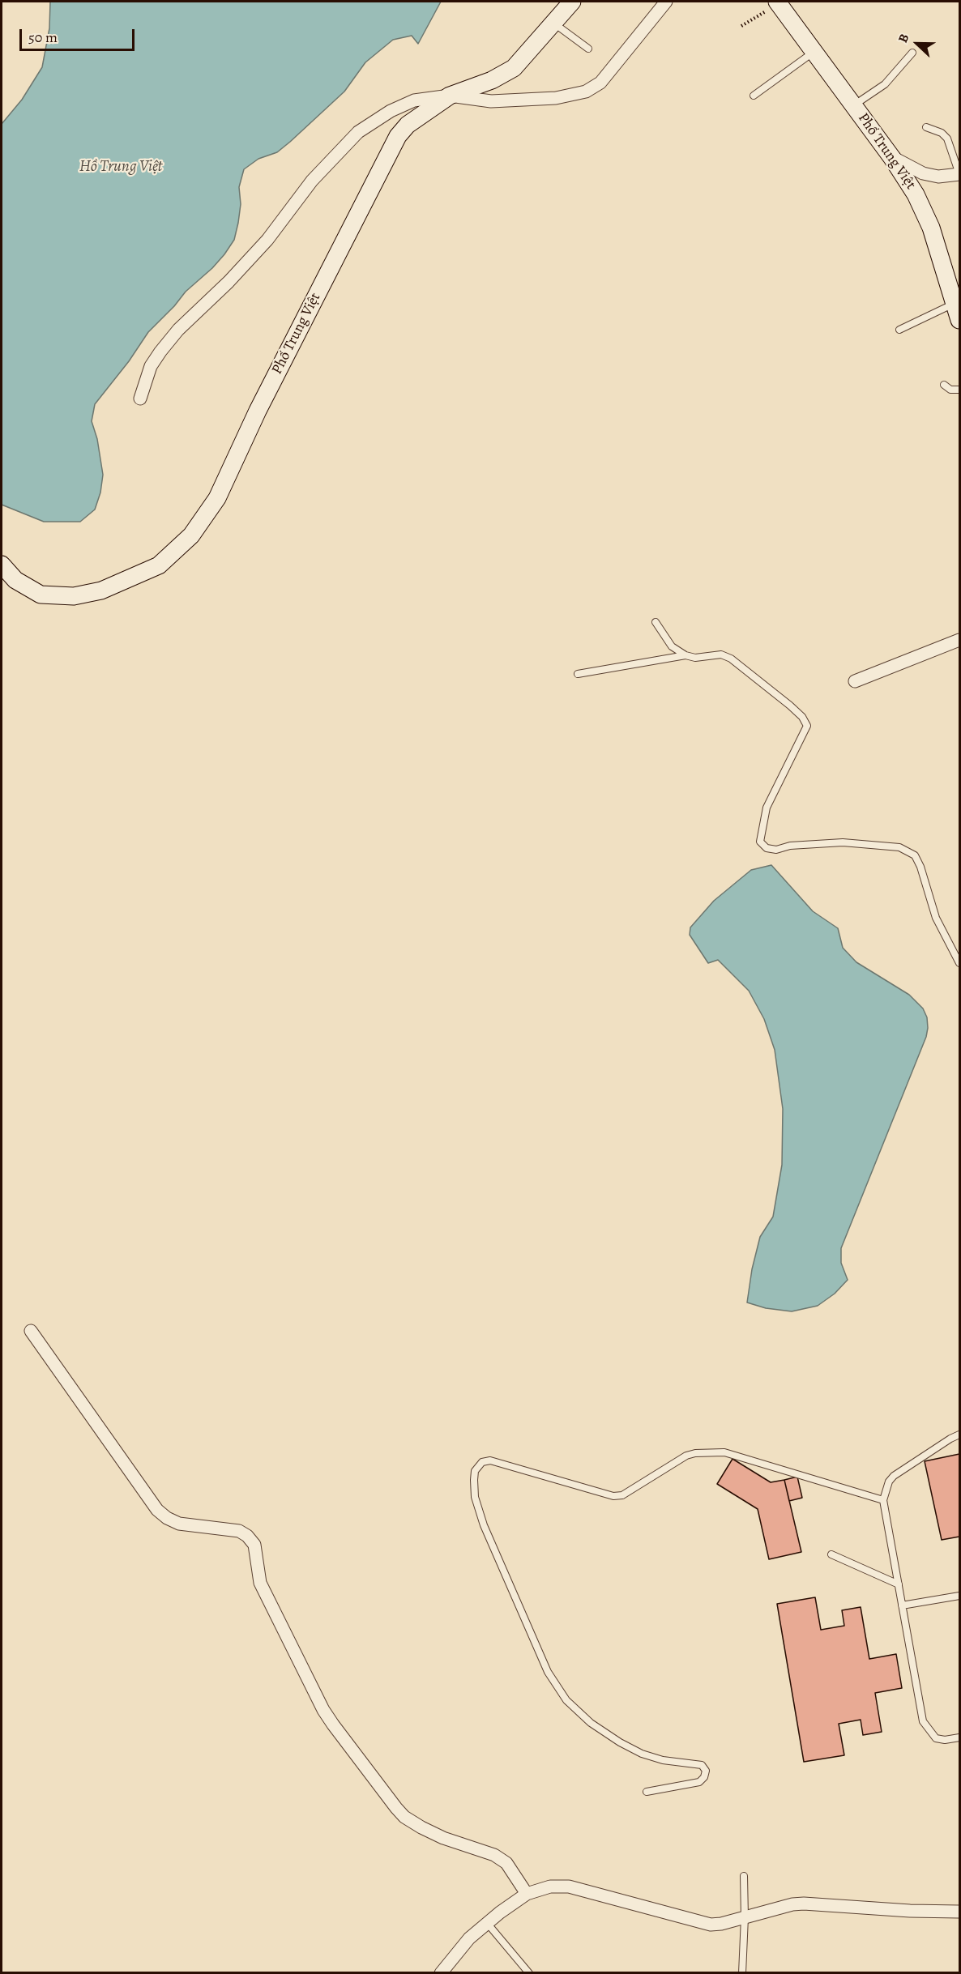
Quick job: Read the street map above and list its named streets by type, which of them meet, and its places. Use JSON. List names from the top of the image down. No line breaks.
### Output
{"streets":{"street":["Phố Trung Việt"]},"water":["Hồ Trung Việt"],"scale_bar":"50 m","north":"left"}
